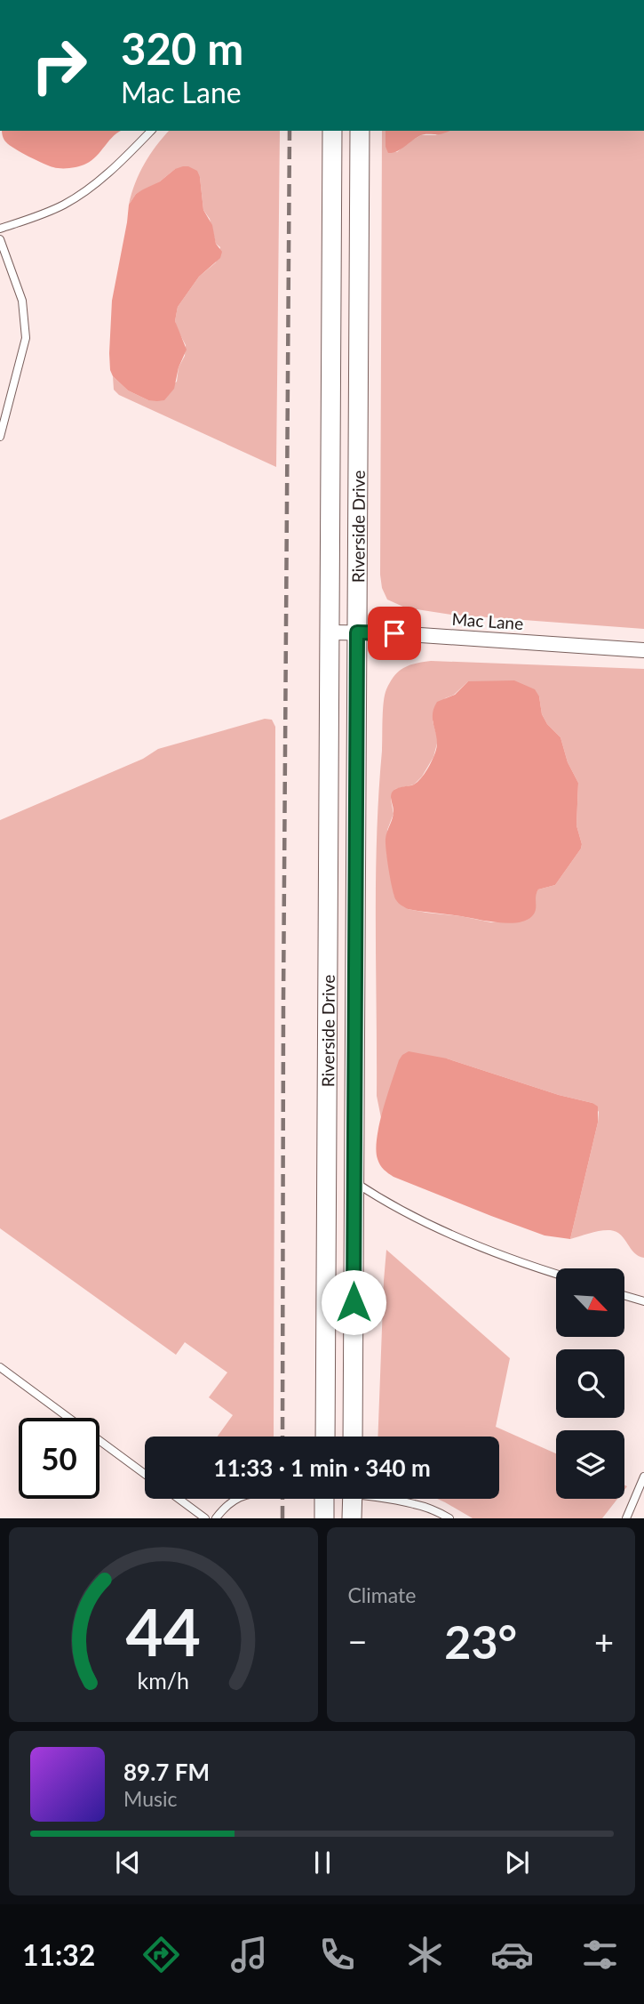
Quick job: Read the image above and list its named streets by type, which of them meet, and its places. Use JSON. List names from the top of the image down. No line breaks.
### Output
{"streets":{"main road":["Riverside Drive"],"street":["Mac Lane"]},"crossings":[["Riverside Drive","Mac Lane"]],"north":"bottom right","page":{"turn":["320 m","Mac Lane"],"limit":"50","trip":"11:33 · 1 min · 340 m","tile":"Climate","heat":["−","23°","+"],"song":["89.7 FM","Music"],"tabs":"11:32","gauge":["44","km/h"]}}
